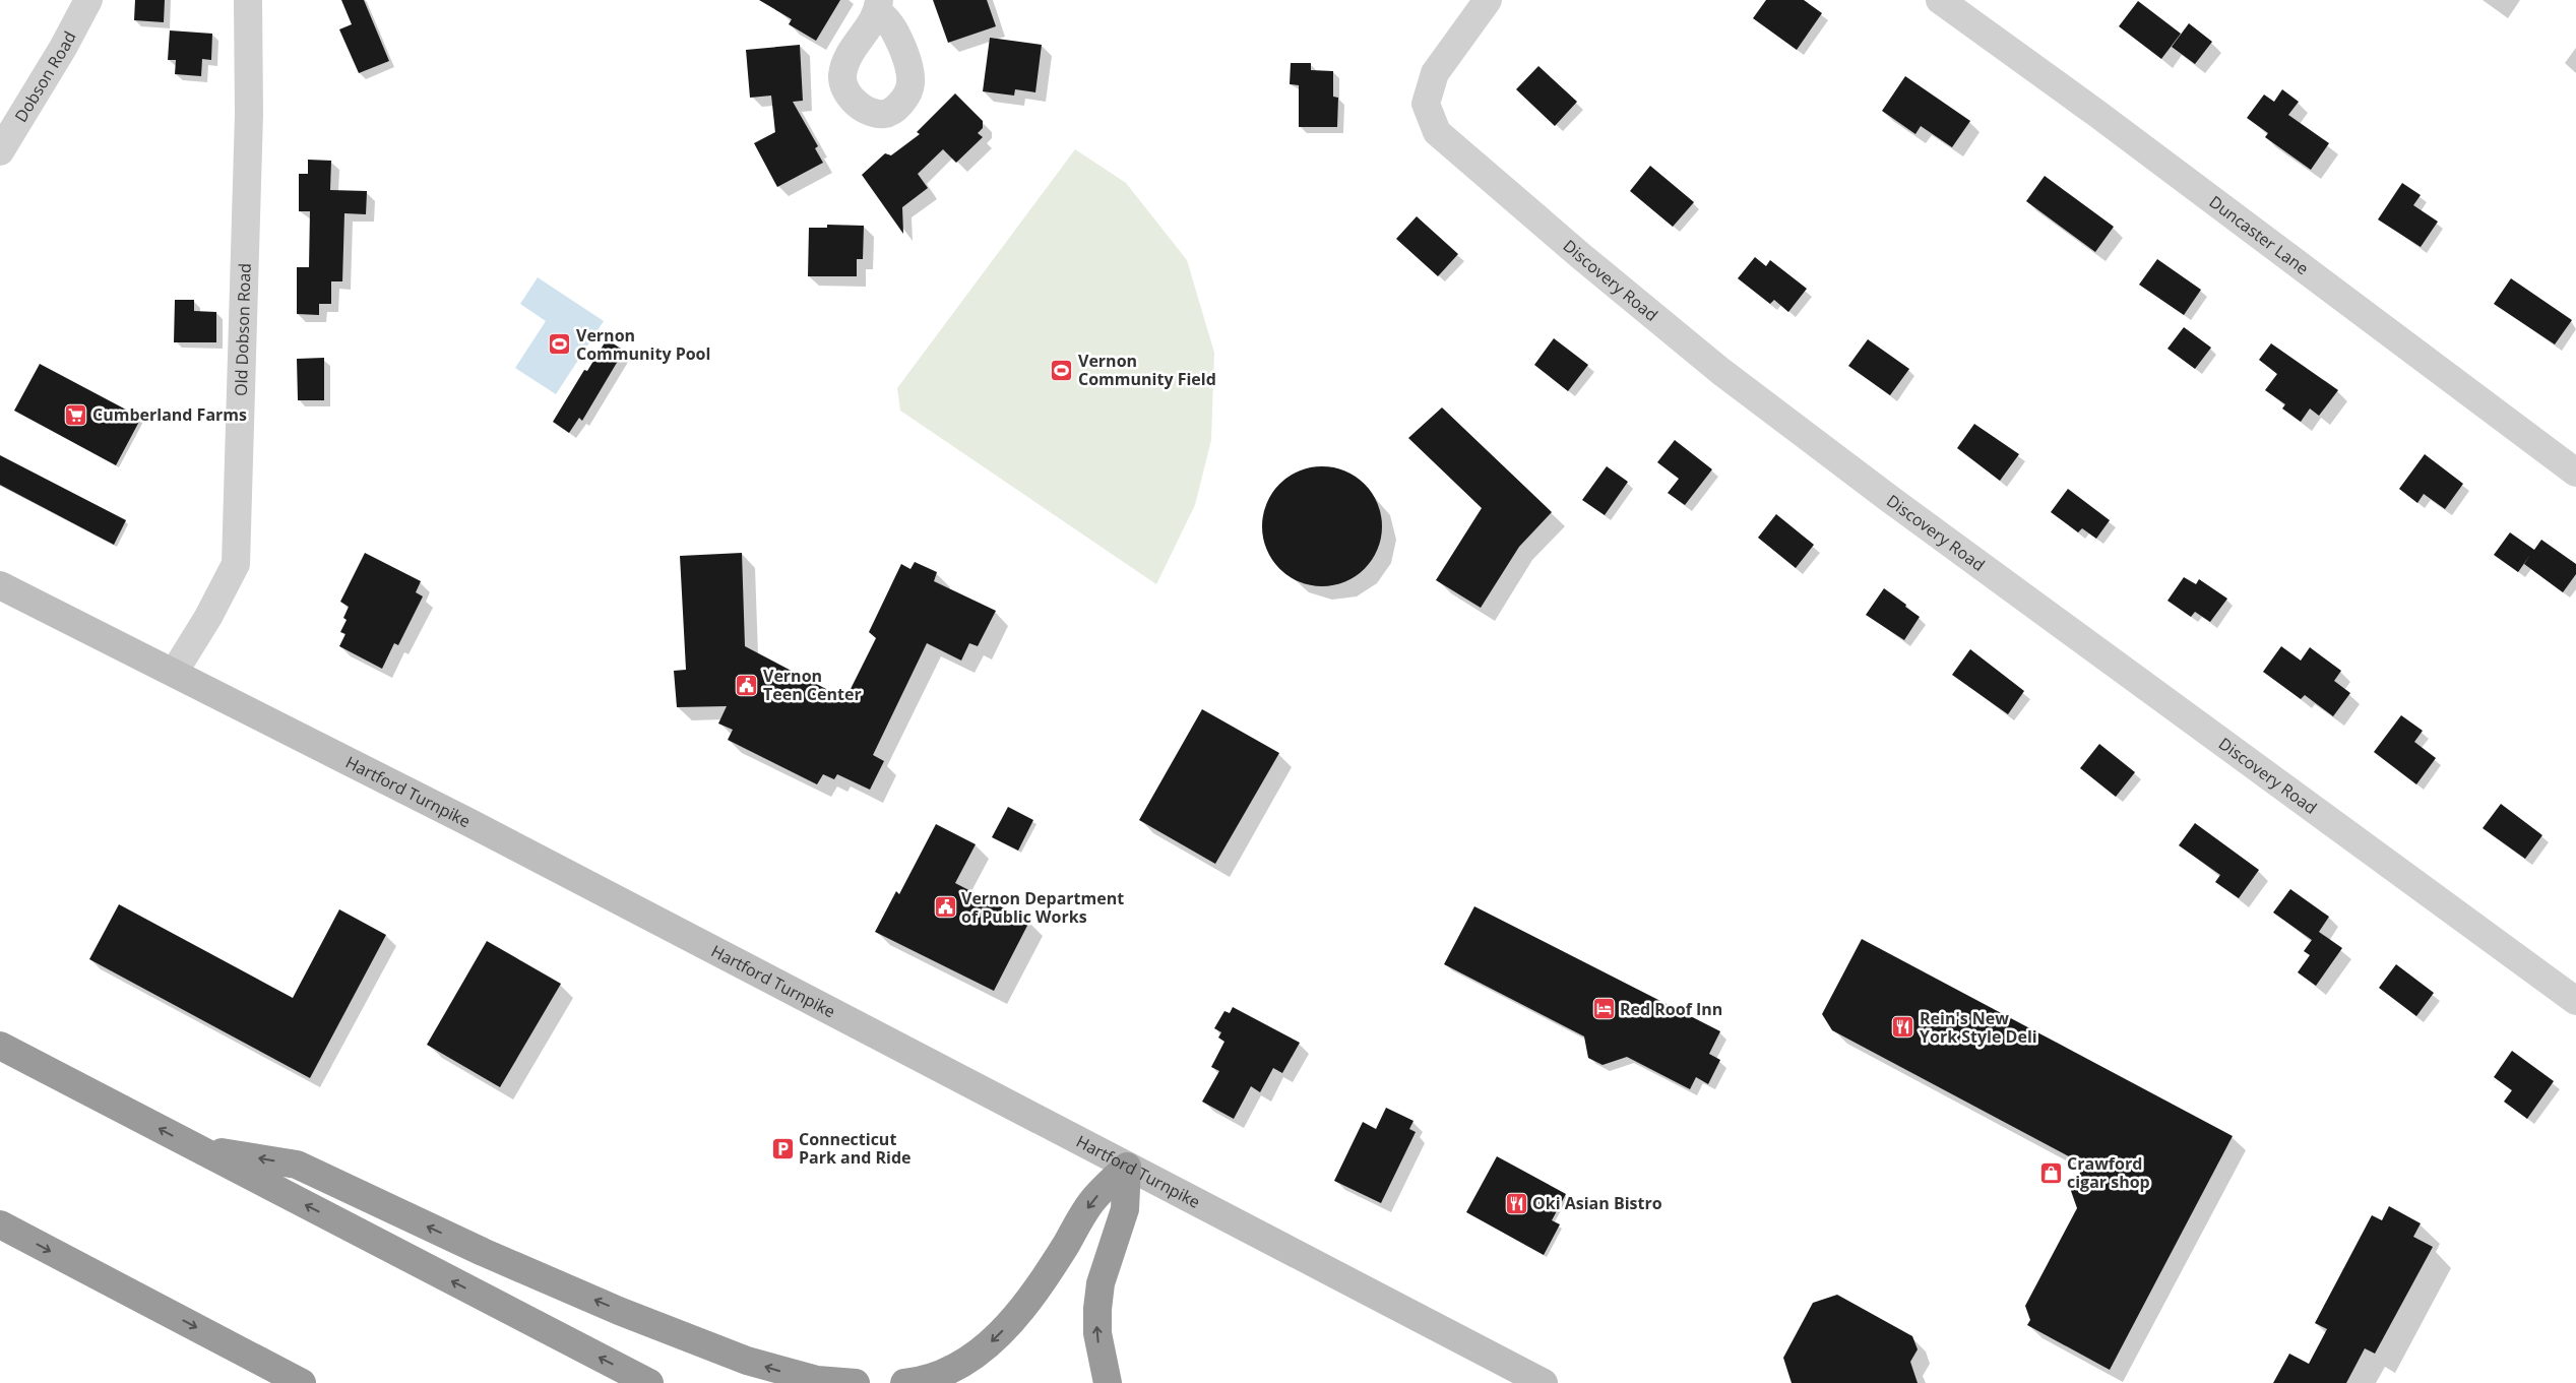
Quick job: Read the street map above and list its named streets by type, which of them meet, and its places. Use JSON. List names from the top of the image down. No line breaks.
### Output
{"streets":{"main road":["Hartford Turnpike"],"street":["Dobson Road","Duncaster Lane","Discovery Road","Old Dobson Road"]},"crossings":[["Old Dobson Road","Hartford Turnpike"]],"places":{"sports":["Vernon Community Pool","Vernon Community Field"],"supermarket":["Cumberland Farms"],"public building":["Vernon Teen Center","Vernon Department of Public Works"],"hotel":["Red Roof Inn"],"restaurant":["Rein's New York Style Deli","Oki Asian Bistro"],"parking":["Connecticut Park and Ride"],"shop":["Crawford cigar shop"]}}
